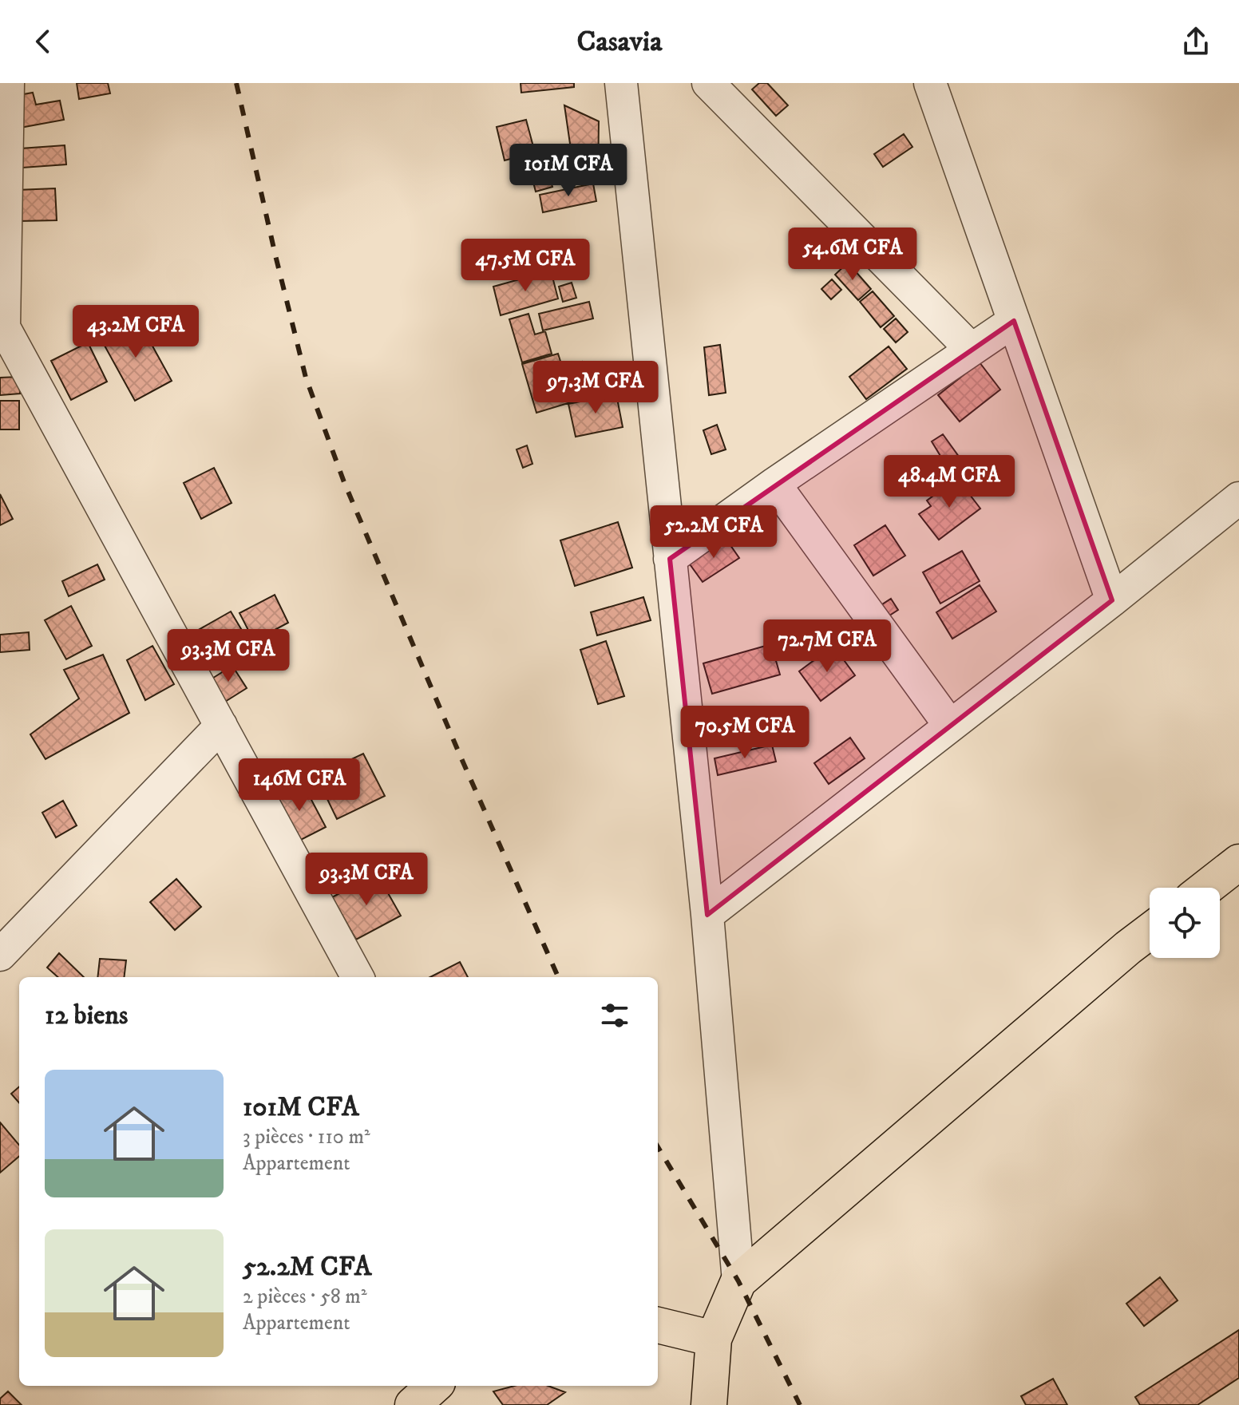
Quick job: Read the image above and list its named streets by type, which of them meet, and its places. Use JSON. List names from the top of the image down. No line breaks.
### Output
{"page":{"header":"Casavia","price":["101M CFA","54.6M CFA","47.5M CFA","43.2M CFA","97.3M CFA","48.4M CFA","52.2M CFA","72.7M CFA","93.3M CFA","70.5M CFA","146M CFA","93.3M CFA"],"heading":"12 biens","list":[{"name":"101M CFA","note":"3 pièces · 110 m² · Appartement"},{"name":"52.2M CFA","note":"2 pièces · 58 m² · Appartement"}]}}
